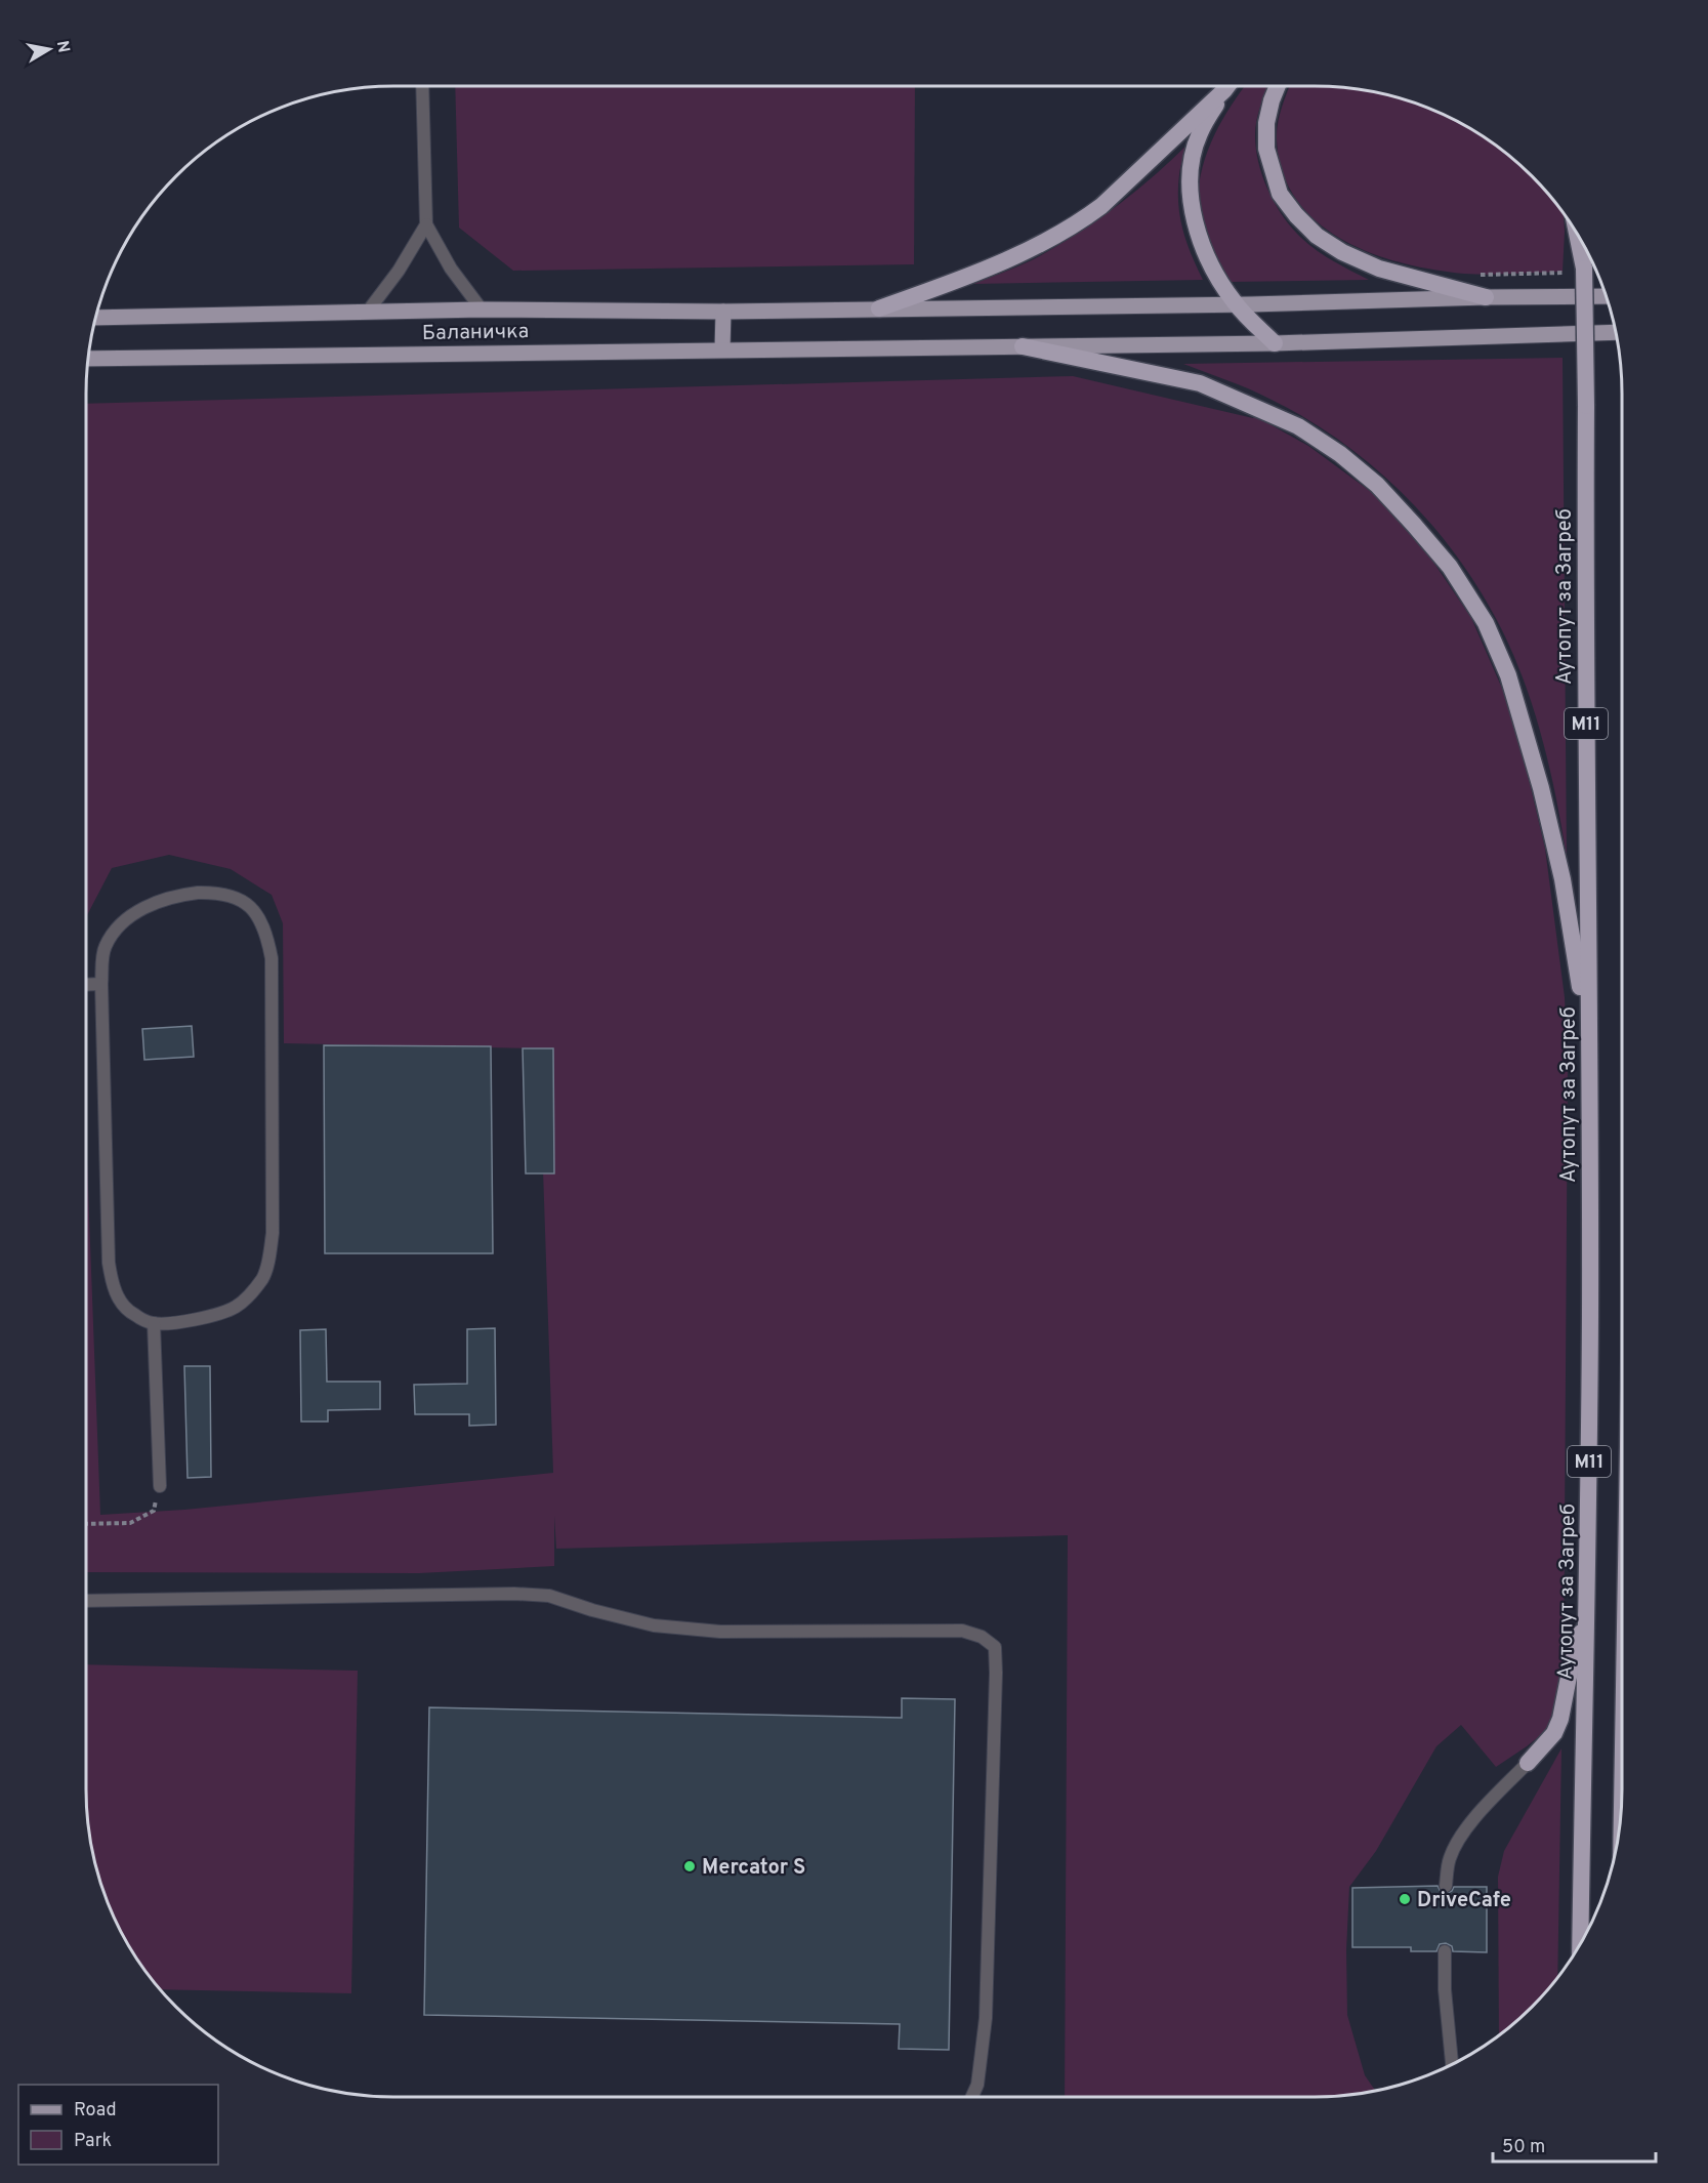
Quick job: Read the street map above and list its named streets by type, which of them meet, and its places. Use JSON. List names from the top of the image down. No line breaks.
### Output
{"streets":{"highway":["Аутопут за Загреб","M11"],"main road":["Баланичка"]},"places":["Mercator S","DriveCafe"],"legend":["Road","Park"],"scale_bar":"50 m","north":"right"}
